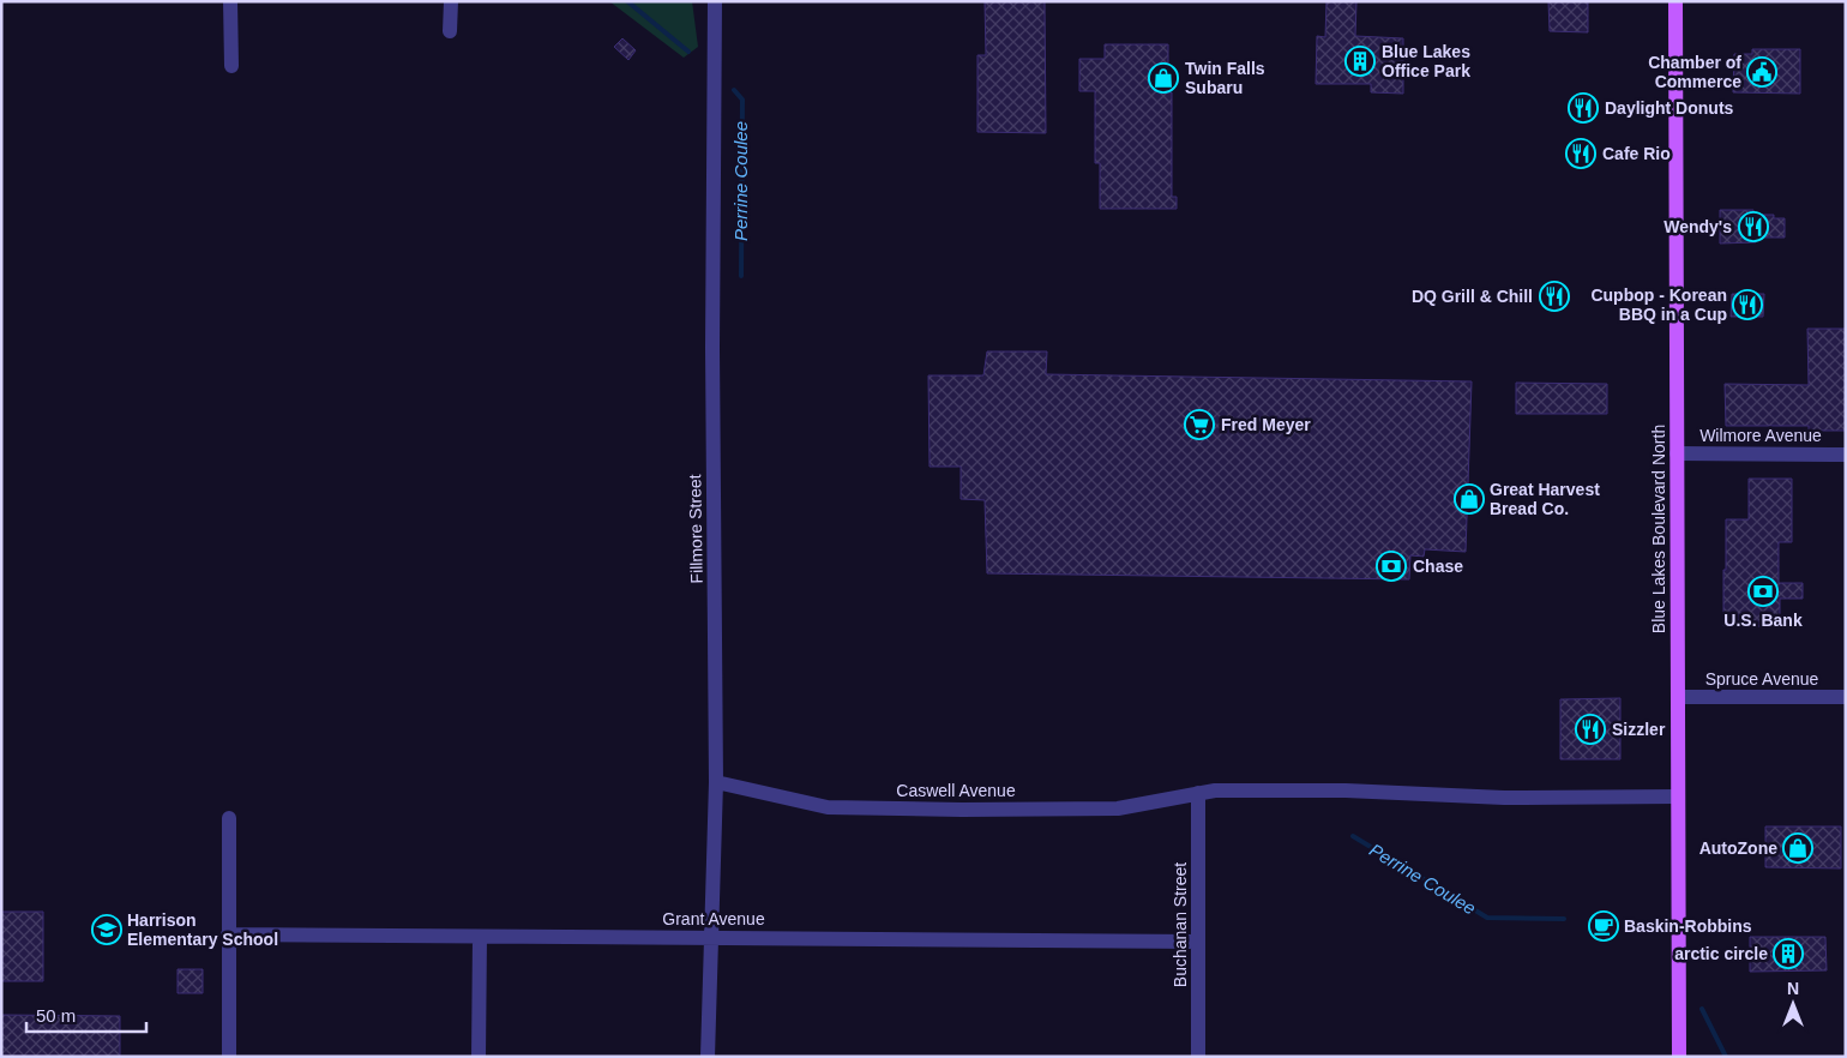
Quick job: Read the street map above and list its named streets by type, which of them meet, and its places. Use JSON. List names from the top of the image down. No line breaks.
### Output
{"streets":{"main road":["Blue Lakes Boulevard North"],"street":["Wilmore Avenue","Fillmore Street","Spruce Avenue","Caswell Avenue","Grant Avenue","Buchanan Street"]},"crossings":[["Wilmore Avenue","Blue Lakes Boulevard North"],["Fillmore Street","Caswell Avenue"],["Fillmore Street","Grant Avenue"],["Blue Lakes Boulevard North","Spruce Avenue"],["Blue Lakes Boulevard North","Caswell Avenue"],["Caswell Avenue","Buchanan Street"],["Grant Avenue","Buchanan Street"]],"water":["Perrine Coulee"],"places":{"building":["Blue Lakes Office Park","arctic circle"],"public building":["Chamber of Commerce"],"shop":["Twin Falls Subaru","Great Harvest Bread Co.","AutoZone"],"restaurant":["Daylight Donuts","Cafe Rio","Wendy's","DQ Grill & Chill","Cupbop - Korean BBQ in a Cup","Sizzler"],"supermarket":["Fred Meyer"],"bank":["Chase","U.S. Bank"],"cafe":["Baskin-Robbins"],"school or university":["Harrison Elementary School"]},"scale_bar":"50 m","north":"top"}
